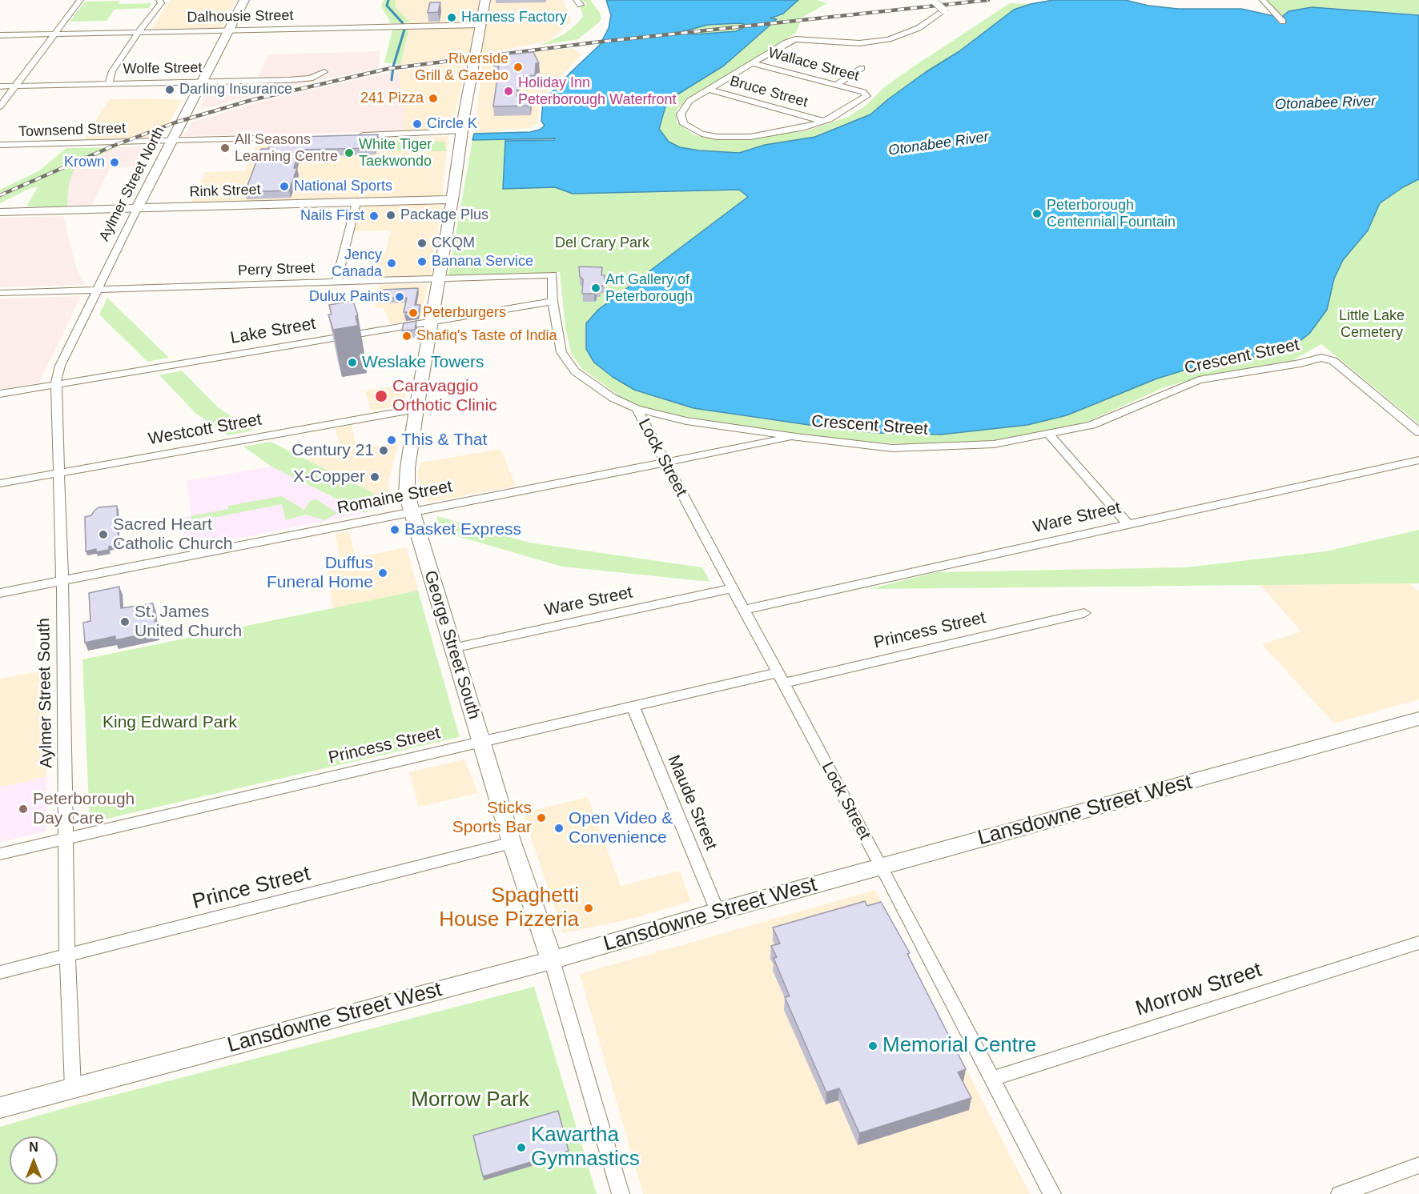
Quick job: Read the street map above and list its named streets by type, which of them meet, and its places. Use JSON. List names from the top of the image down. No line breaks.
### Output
{"streets":{"main road":["Aylmer Street North","Rink Street","George Street South","Lansdowne Street West"],"street":["Dalhousie Street","Wallace Street","Wolfe Street","Bruce Street","Townsend Street","Perry Street","Lake Street","Crescent Street","Westcott Street","Lock Street","Romaine Street","Ware Street","Princess Street","Aylmer Street South","Maude Street","Prince Street","Morrow Street"]},"crossings":[["Dalhousie Street","Aylmer Street North"],["Dalhousie Street","George Street South"],["Wallace Street","Bruce Street"],["Wolfe Street","Aylmer Street North"],["Townsend Street","Aylmer Street North"],["Aylmer Street North","Rink Street"],["Aylmer Street North","Perry Street"],["Aylmer Street North","Lake Street"],["Aylmer Street North","Aylmer Street South"],["Rink Street","George Street South"],["Perry Street","Crescent Street"],["Perry Street","George Street South"],["Lake Street","Crescent Street"],["Lake Street","George Street South"],["Lake Street","Aylmer Street South"],["Crescent Street","Lock Street"],["Crescent Street","Romaine Street"],["Westcott Street","George Street South"],["Westcott Street","Aylmer Street South"],["Lock Street","Romaine Street"],["Lock Street","Ware Street"],["Lock Street","Princess Street"],["Lock Street","Lansdowne Street West"],["Lock Street","Morrow Street"],["Romaine Street","George Street South"],["Romaine Street","Aylmer Street South"],["Ware Street","George Street South"],["Princess Street","George Street South"],["Princess Street","Aylmer Street South"],["Princess Street","Maude Street"],["George Street South","Lansdowne Street West"],["George Street South","Prince Street"],["Aylmer Street South","Lansdowne Street West"],["Aylmer Street South","Prince Street"],["Maude Street","Lansdowne Street West"]],"water":["Otonabee River"],"parks":["Del Crary Park","Little Lake Cemetery","King Edward Park","Morrow Park"],"places":["Harness Factory","Riverside Grill & Gazebo","Darling Insurance","Holiday Inn Peterborough Waterfront","241 Pizza","Circle K","All Seasons Learning Centre","White Tiger Taekwondo","Krown","National Sports","Peterborough Centennial Fountain","Package Plus","Nails First","CKQM","Banana Service","Jency Canada","Art Gallery of Peterborough","Dulux Paints","Peterburgers","Shafiq's Taste of India","Weslake Towers","Caravaggio Orthotic Clinic","This & That","Century 21","X-Copper","Basket Express","Sacred Heart Catholic Church","Duffus Funeral Home","St. James United Church","Peterborough Day Care","Sticks Sports Bar","Open Video & Convenience","Spaghetti House Pizzeria","Memorial Centre","Kawartha Gymnastics"],"north":"top"}
